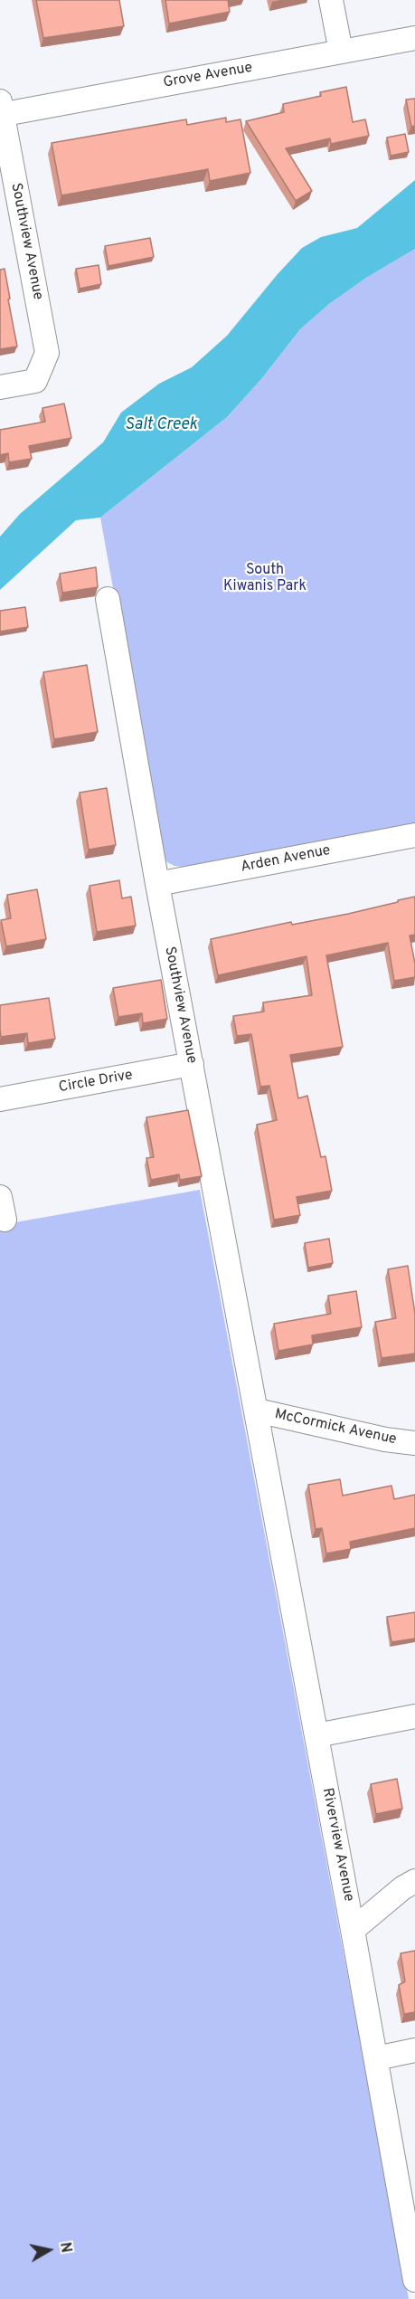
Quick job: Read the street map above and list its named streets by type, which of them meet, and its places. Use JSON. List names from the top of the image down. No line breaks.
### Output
{"streets":{"street":["Grove Avenue","Southview Avenue","Arden Avenue","Circle Drive","McCormick Avenue","Riverview Avenue"]},"crossings":[["Grove Avenue","Southview Avenue"],["Southview Avenue","Arden Avenue"],["Southview Avenue","Circle Drive"],["Southview Avenue","McCormick Avenue"],["Southview Avenue","Riverview Avenue"],["McCormick Avenue","Riverview Avenue"]],"water":["Salt Creek"],"parks":["South Kiwanis Park"],"north":"right"}
